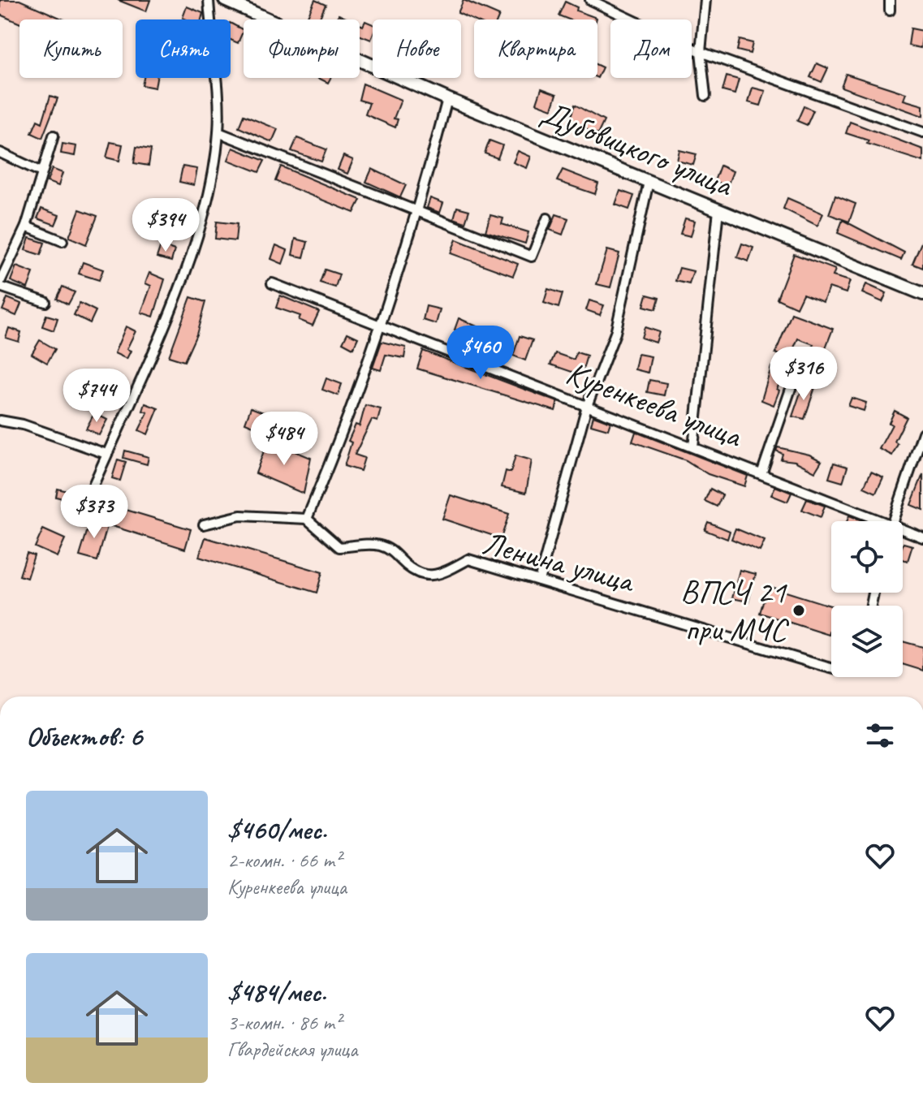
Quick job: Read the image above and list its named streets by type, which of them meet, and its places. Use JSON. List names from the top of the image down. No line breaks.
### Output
{"streets":{"street":["Дубовицкого улица","Куренкеева улица","Ленина улица"]},"places":["ВПСЧ 21 при МЧС"],"page":{"chip":["Купить","Снять","Фильтры","Новое","Квартира","Дом"],"price":["$394","$460","$316","$744","$484","$373"],"heading":"Объектов: 6","list":[{"name":"$460/мес.","note":"2-комн. · 66 m² · Куренкеева улица"},{"name":"$484/мес.","note":"3-комн. · 86 m² · Гвардейская улица"}]}}
